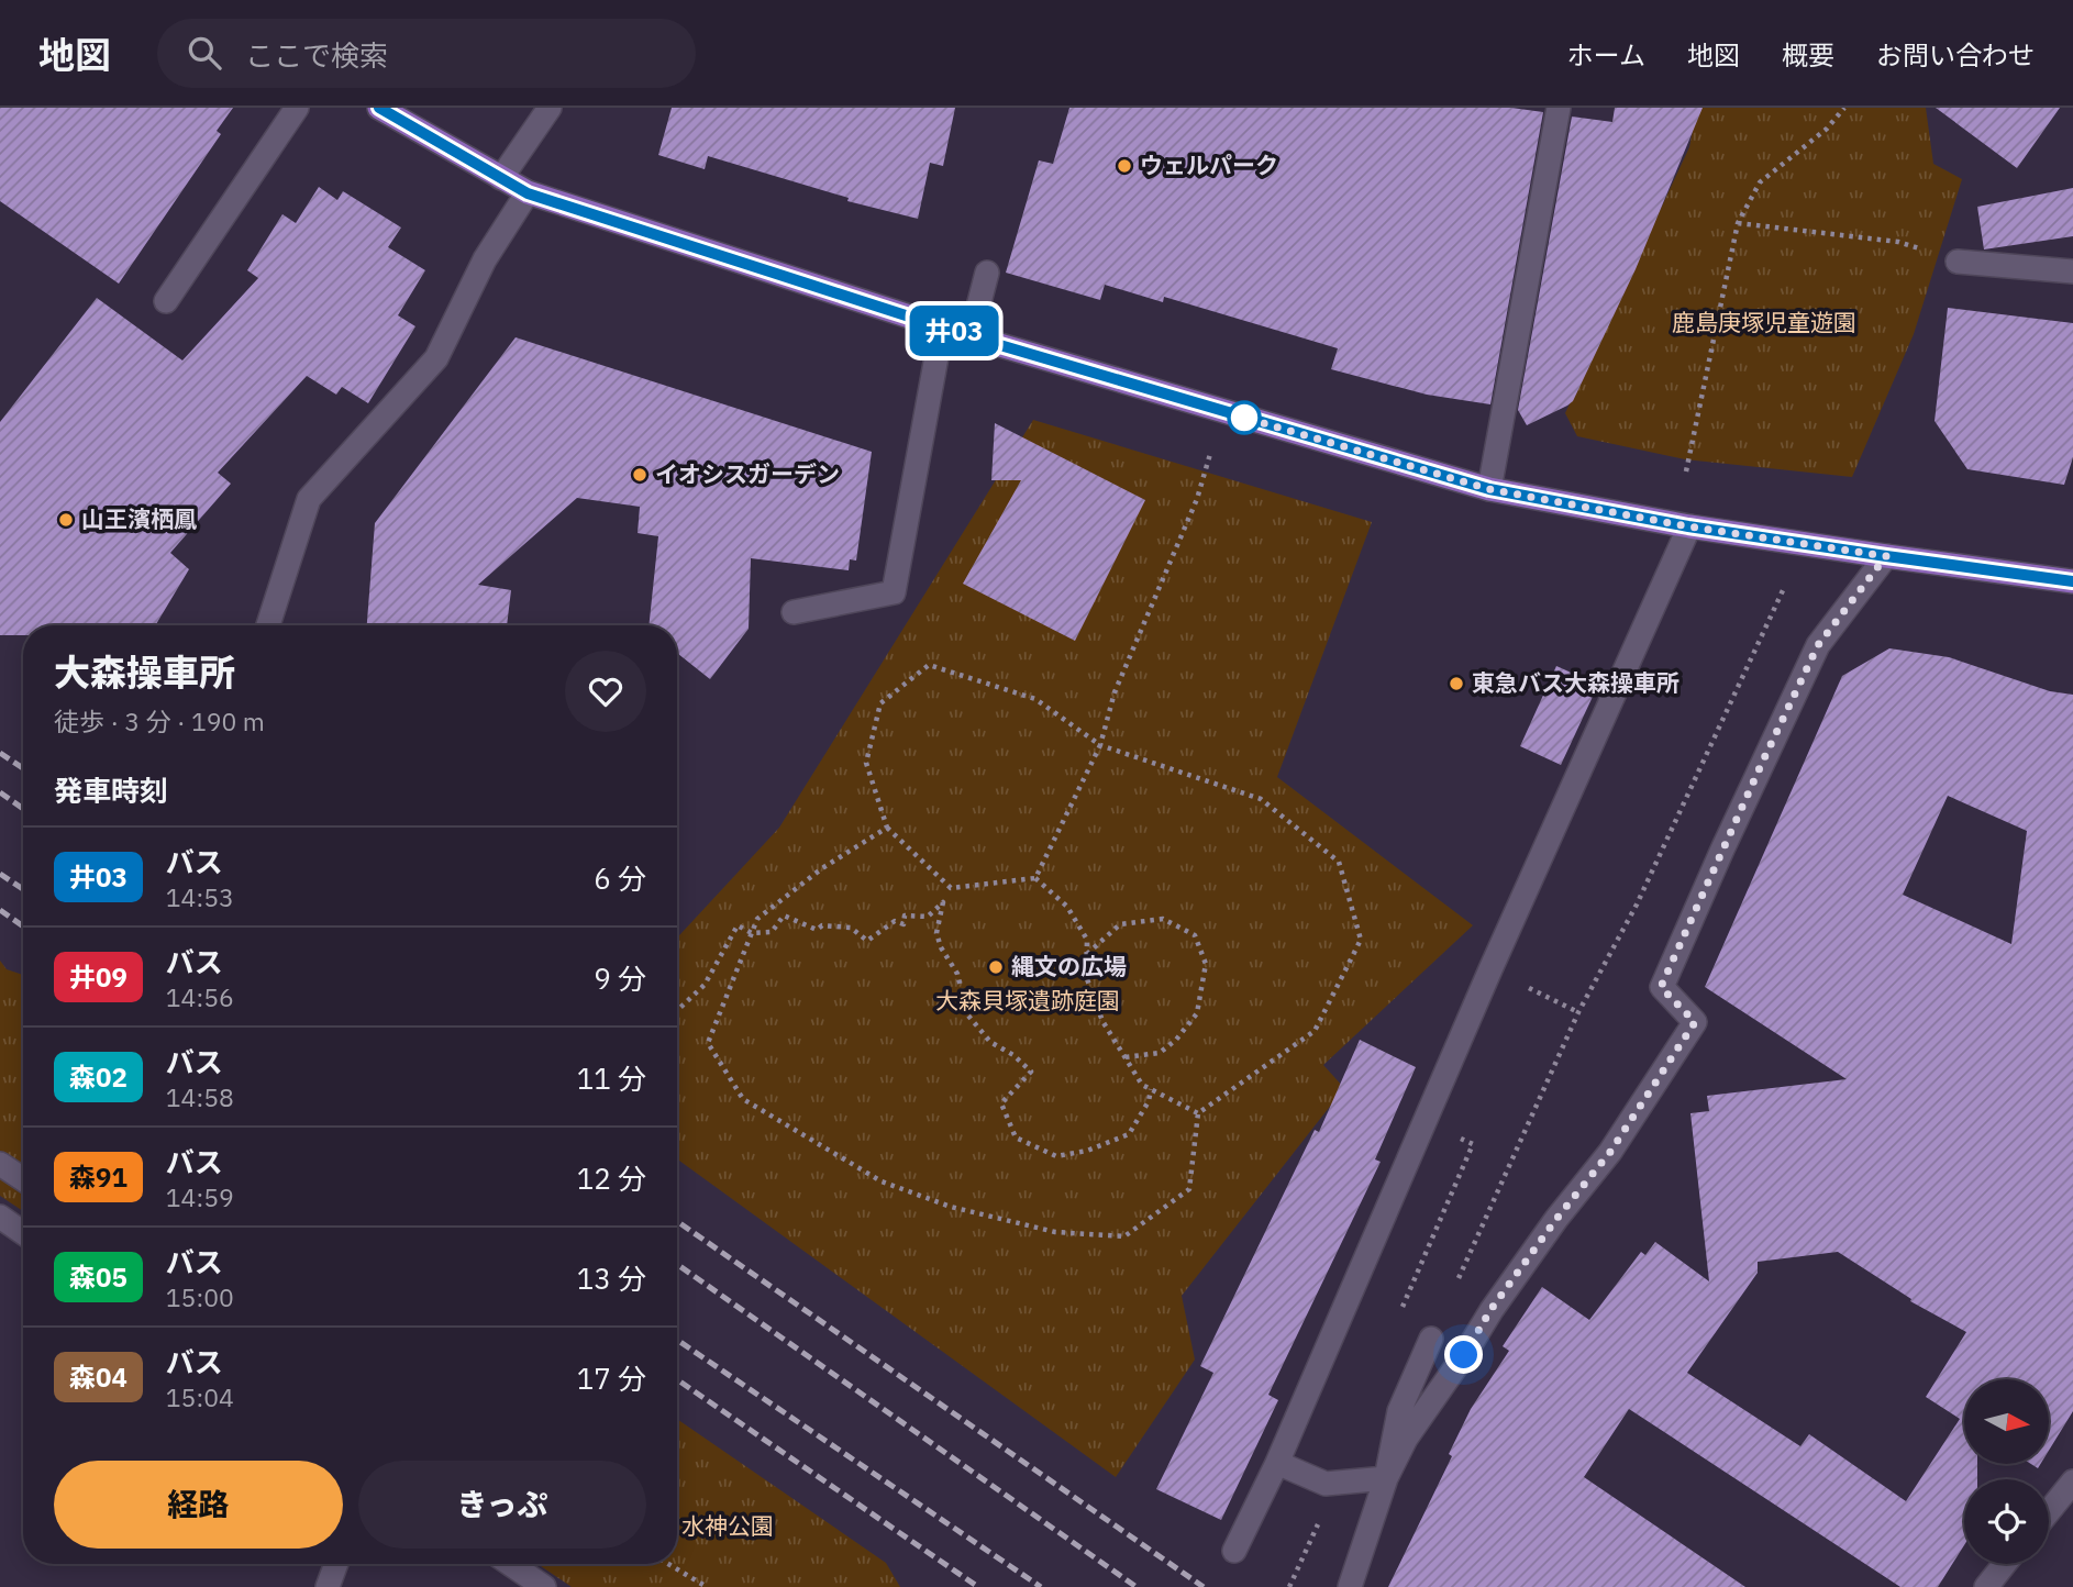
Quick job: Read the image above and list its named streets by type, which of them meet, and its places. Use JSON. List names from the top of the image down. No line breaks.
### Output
{"parks":["鹿島庚塚児童遊園","大森貝塚遺跡庭園","水神公園"],"places":["ウェルパーク","イオシスガーデン","山王濱栖鳳","東急バス大森操車所","縄文の広場"],"lines":["bus line 井03"],"north":"right","page":{"header":"地図","search":"ここで検索","nav":["ホーム","地図","概要","お問い合わせ"],"on_map":"井03","heading":[["大森操車所","徒歩 · 3 分 · 190 m"],"発車時刻"],"list":[{"mark":"井03","name":"バス","note":"14:53","value":"6 分"},{"mark":"井09","name":"バス","note":"14:56","value":"9 分"},{"mark":"森02","name":"バス","note":"14:58","value":"11 分"},{"mark":"森91","name":"バス","note":"14:59","value":"12 分"},{"mark":"森05","name":"バス","note":"15:00","value":"13 分"},{"mark":"森04","name":"バス","note":"15:04","value":"17 分"}],"buttons":["経路","きっぷ"]}}
